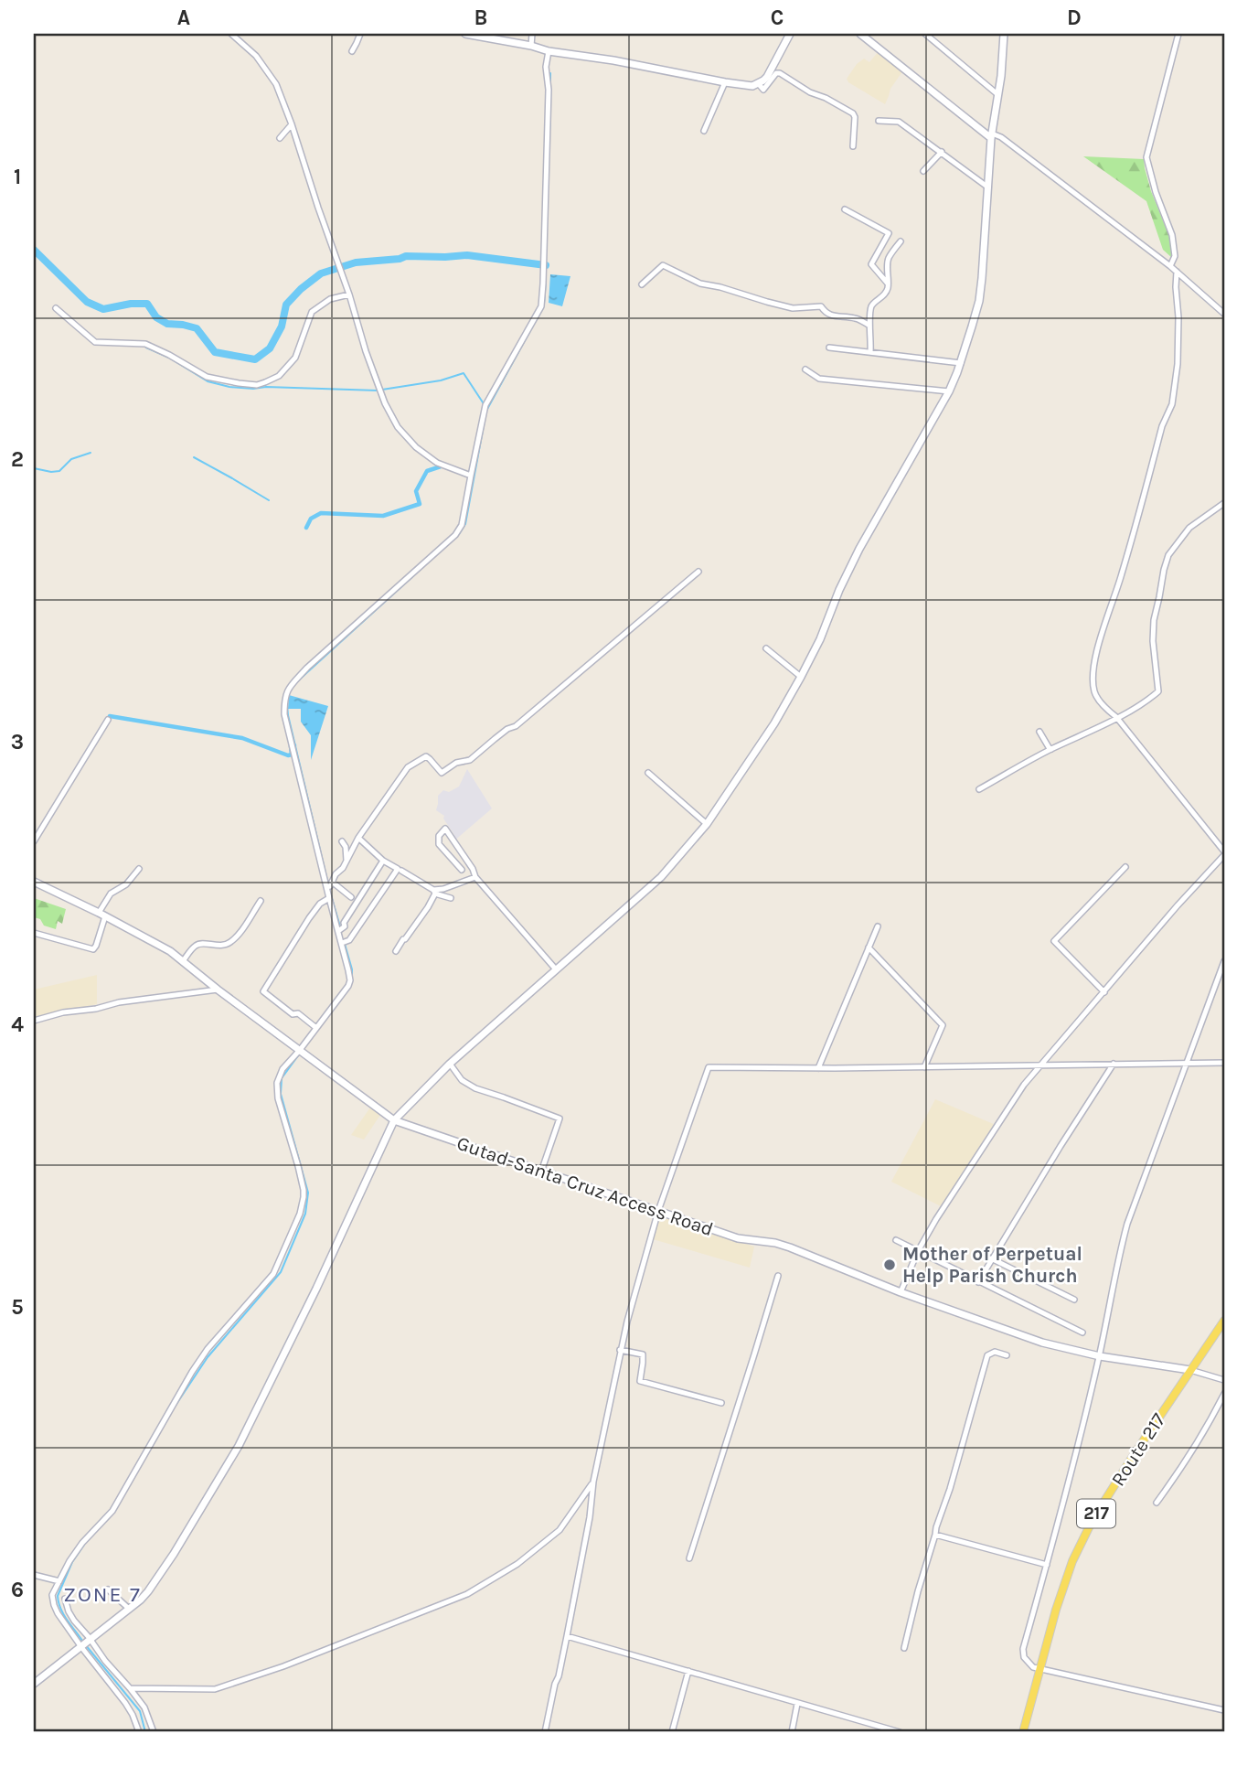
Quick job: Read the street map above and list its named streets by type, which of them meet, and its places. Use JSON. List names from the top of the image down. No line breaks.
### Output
{"streets":{"main road":["Route 217","217"],"street":["Gutad-Santa Cruz Access Road"]},"crossings":[["Gutad-Santa Cruz Access Road","Route 217"]],"districts":["ZONE 7"],"places":["Mother of Perpetual Help Parish Church"],"grid":{"columns":["A","B","C","D"],"rows":["1","2","3","4","5","6"]}}
